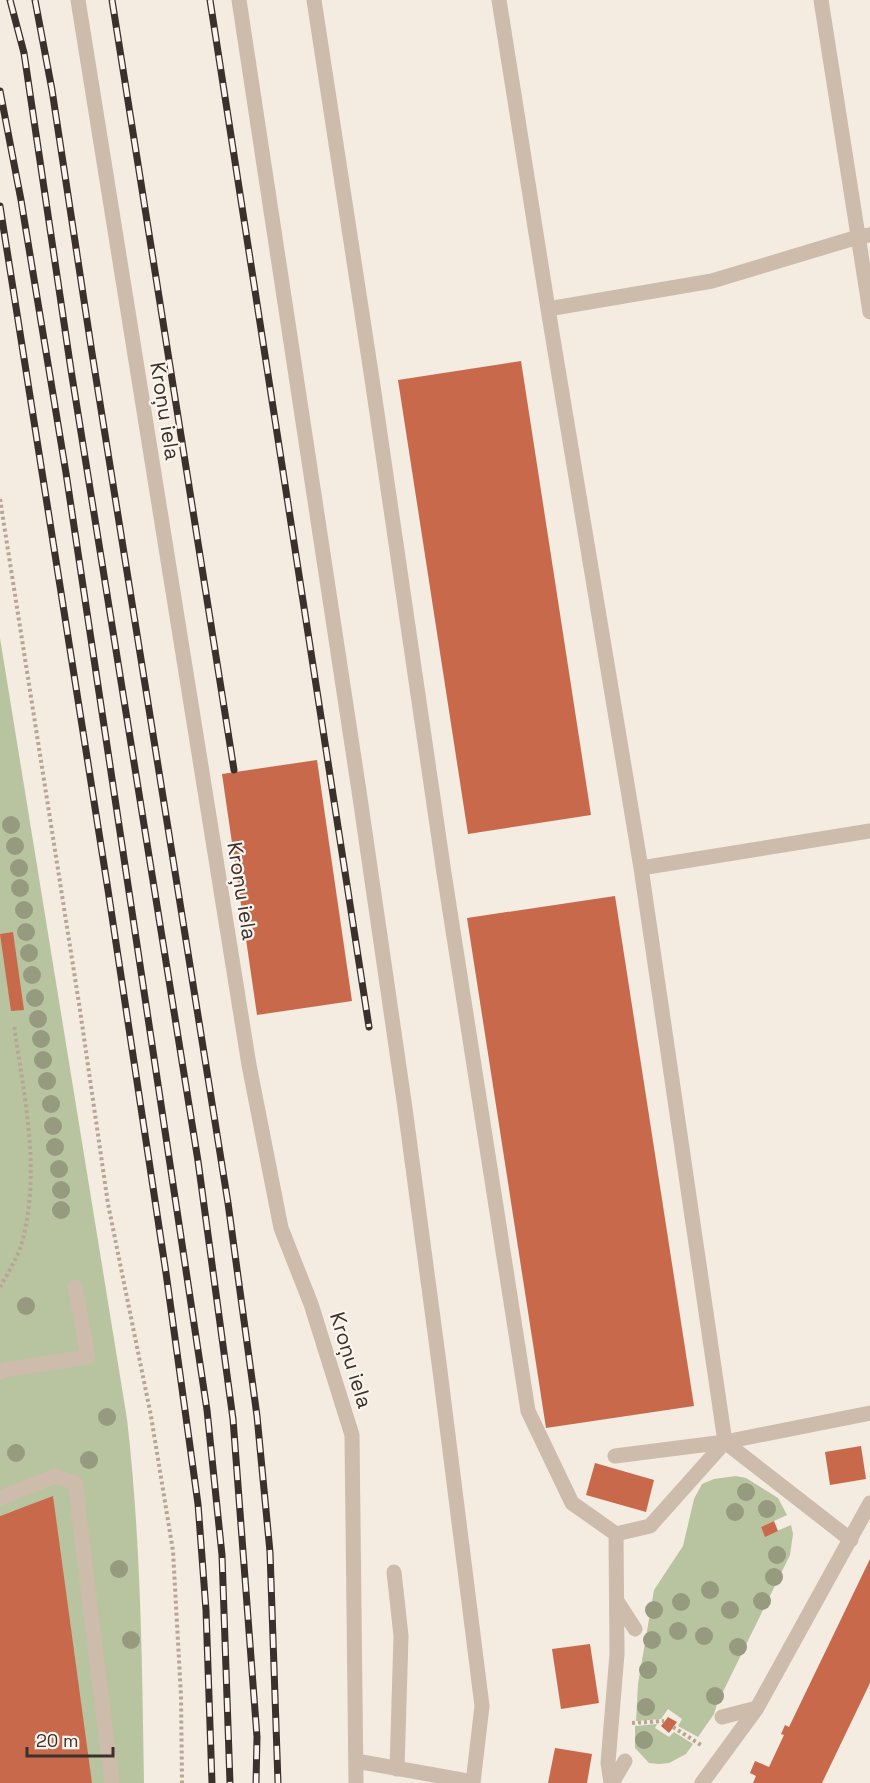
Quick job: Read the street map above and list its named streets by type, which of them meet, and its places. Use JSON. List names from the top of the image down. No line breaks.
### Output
{"streets":{"street":["Kroņu iela"]},"scale_bar":"20 m"}
